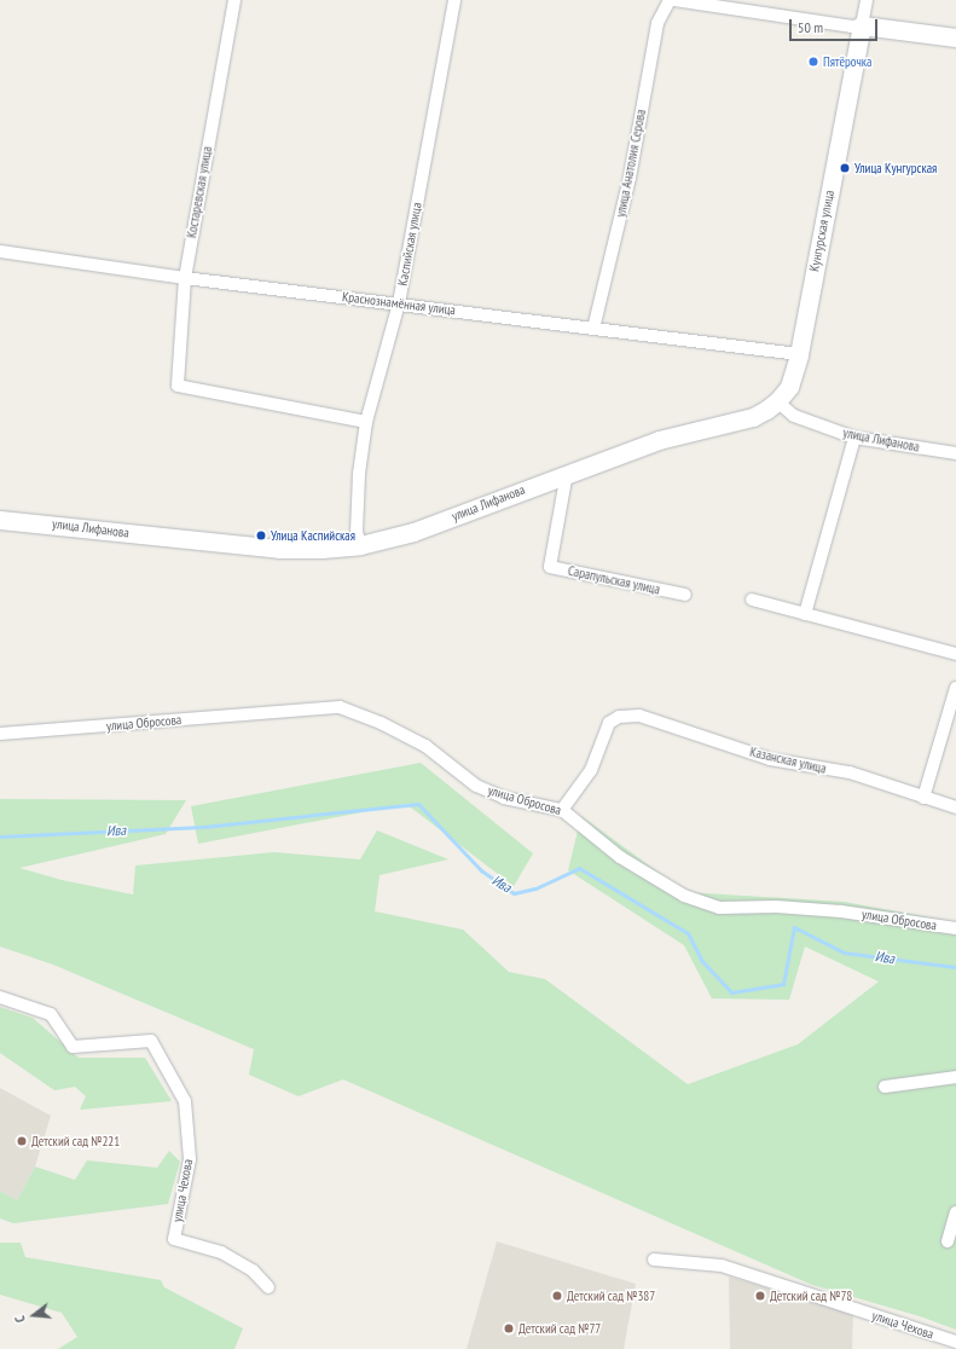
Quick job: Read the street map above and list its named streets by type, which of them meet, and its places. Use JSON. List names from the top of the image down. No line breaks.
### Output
{"streets":{"street":["улица Анатолия Серова","Костаревская улица","Кунгурская улица","Каспийская улица","Краснознамённая улица","улица Лифанова","Сарапульская улица","улица Обросова","Казанская улица","улица Чехова"]},"crossings":[["улица Анатолия Серова","Краснознамённая улица"],["Костаревская улица","Каспийская улица"],["Костаревская улица","Краснознамённая улица"],["Кунгурская улица","Краснознамённая улица"],["Кунгурская улица","улица Лифанова"],["Каспийская улица","Краснознамённая улица"],["Каспийская улица","улица Лифанова"],["улица Лифанова","Сарапульская улица"],["улица Обросова","Казанская улица"]],"water":["Ива"],"places":["Пятёрочка","Улица Кунгурская","Улица Каспийская","Детский сад №221","Детский сад №387","Детский сад №78","Детский сад №77"],"scale_bar":"50 m","north":"left"}
